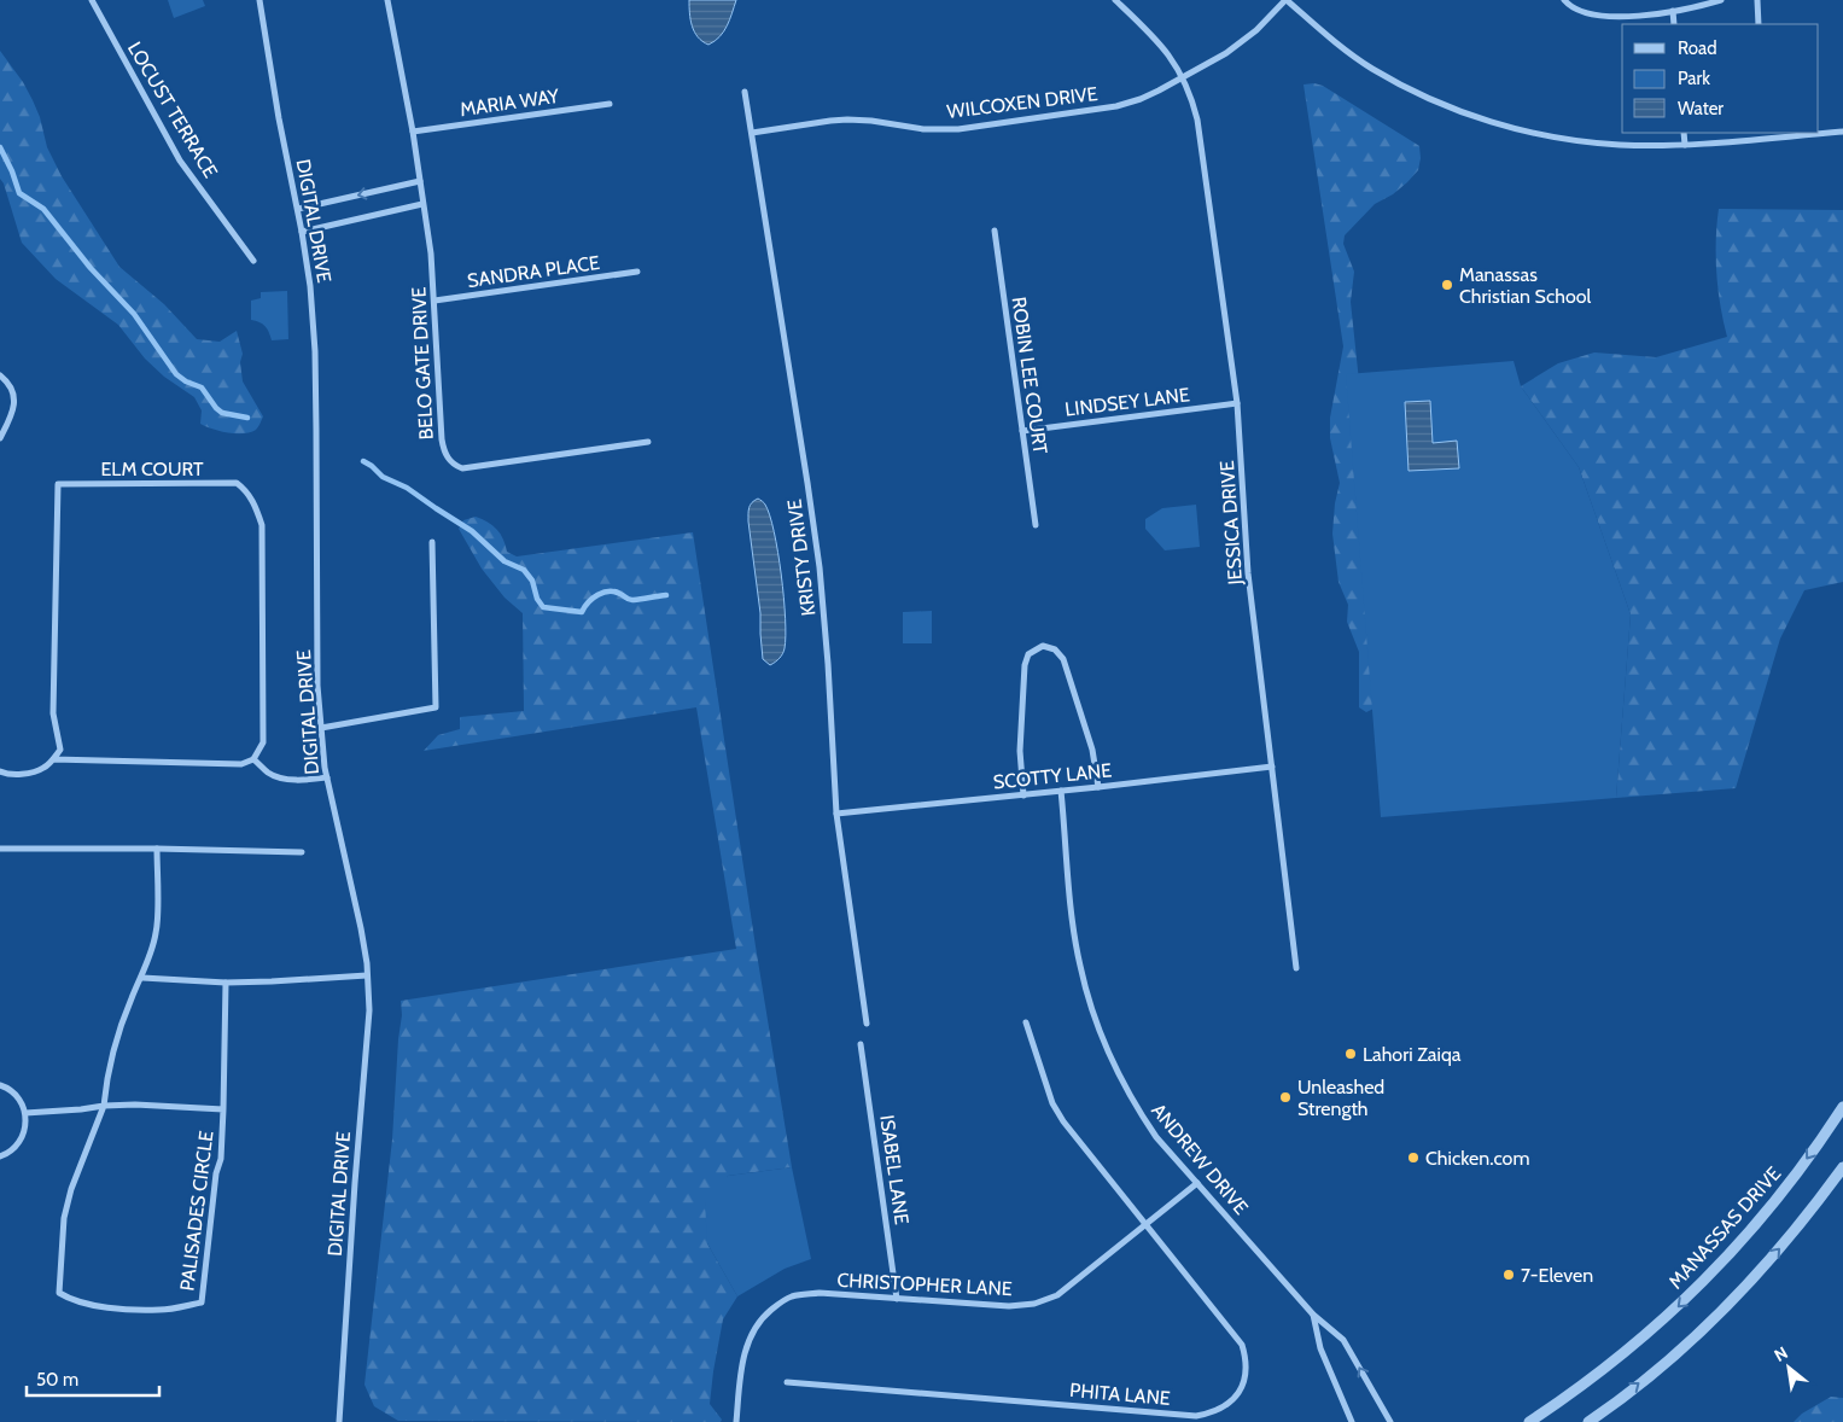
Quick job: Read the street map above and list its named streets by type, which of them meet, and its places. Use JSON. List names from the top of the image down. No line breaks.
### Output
{"streets":{"street":["MARIA WAY","WILCOXEN DRIVE","LOCUST TERRACE","DIGITAL DRIVE","SANDRA PLACE","BELO GATE DRIVE","ROBIN LEE COURT","LINDSEY LANE","ELM COURT","JESSICA DRIVE","KRISTY DRIVE","SCOTTY LANE","ANDREW DRIVE","ISABEL LANE","PALISADES CIRCLE","MANASSAS DRIVE","CHRISTOPHER LANE","PHITA LANE"]},"crossings":[["MARIA WAY","BELO GATE DRIVE"],["WILCOXEN DRIVE","JESSICA DRIVE"],["WILCOXEN DRIVE","KRISTY DRIVE"],["SANDRA PLACE","BELO GATE DRIVE"],["ROBIN LEE COURT","LINDSEY LANE"],["LINDSEY LANE","JESSICA DRIVE"],["JESSICA DRIVE","SCOTTY LANE"],["KRISTY DRIVE","SCOTTY LANE"],["SCOTTY LANE","ANDREW DRIVE"],["ANDREW DRIVE","CHRISTOPHER LANE"],["ISABEL LANE","CHRISTOPHER LANE"],["CHRISTOPHER LANE","PHITA LANE"]],"places":["Manassas Christian School","Lahori Zaiqa","Unleashed Strength","Chicken.com","7-Eleven"],"legend":["Road","Park","Water"],"scale_bar":"50 m","north":"top left"}
